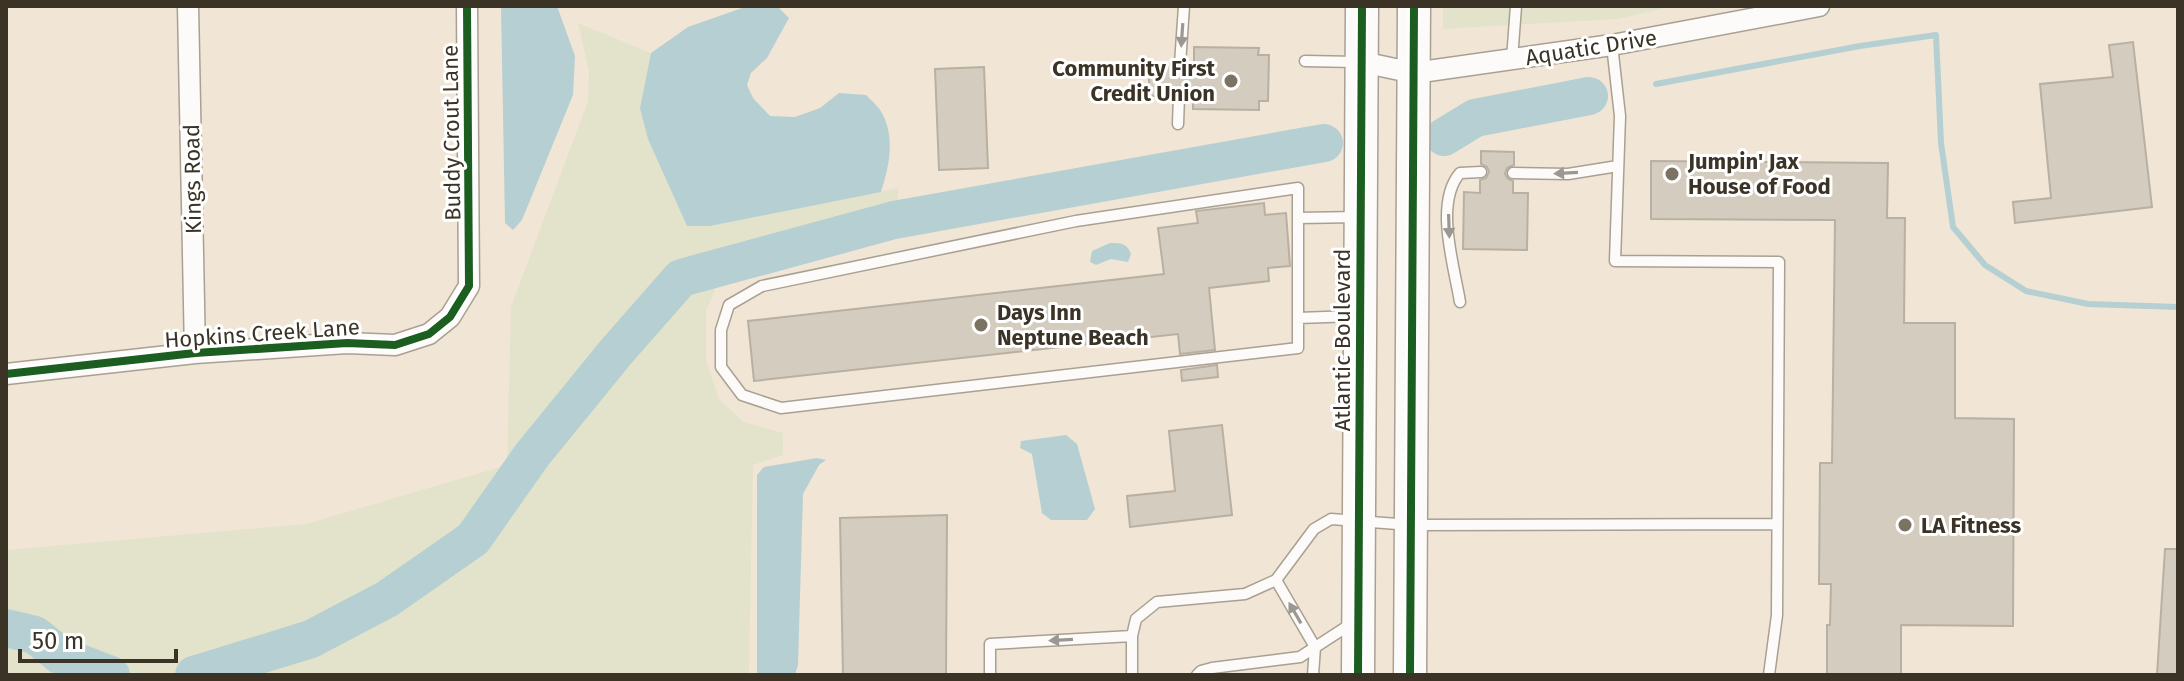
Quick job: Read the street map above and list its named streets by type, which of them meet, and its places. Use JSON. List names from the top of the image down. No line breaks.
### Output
{"streets":{"highway":["Atlantic Boulevard"],"street":["Aquatic Drive","Buddy Crout Lane","Kings Road","Hopkins Creek Lane"]},"crossings":[["Aquatic Drive","Atlantic Boulevard"],["Buddy Crout Lane","Hopkins Creek Lane"],["Kings Road","Hopkins Creek Lane"]],"places":["Community First Credit Union","Jumpin' Jax House of Food","Days Inn Neptune Beach","LA Fitness"],"scale_bar":"50 m"}
